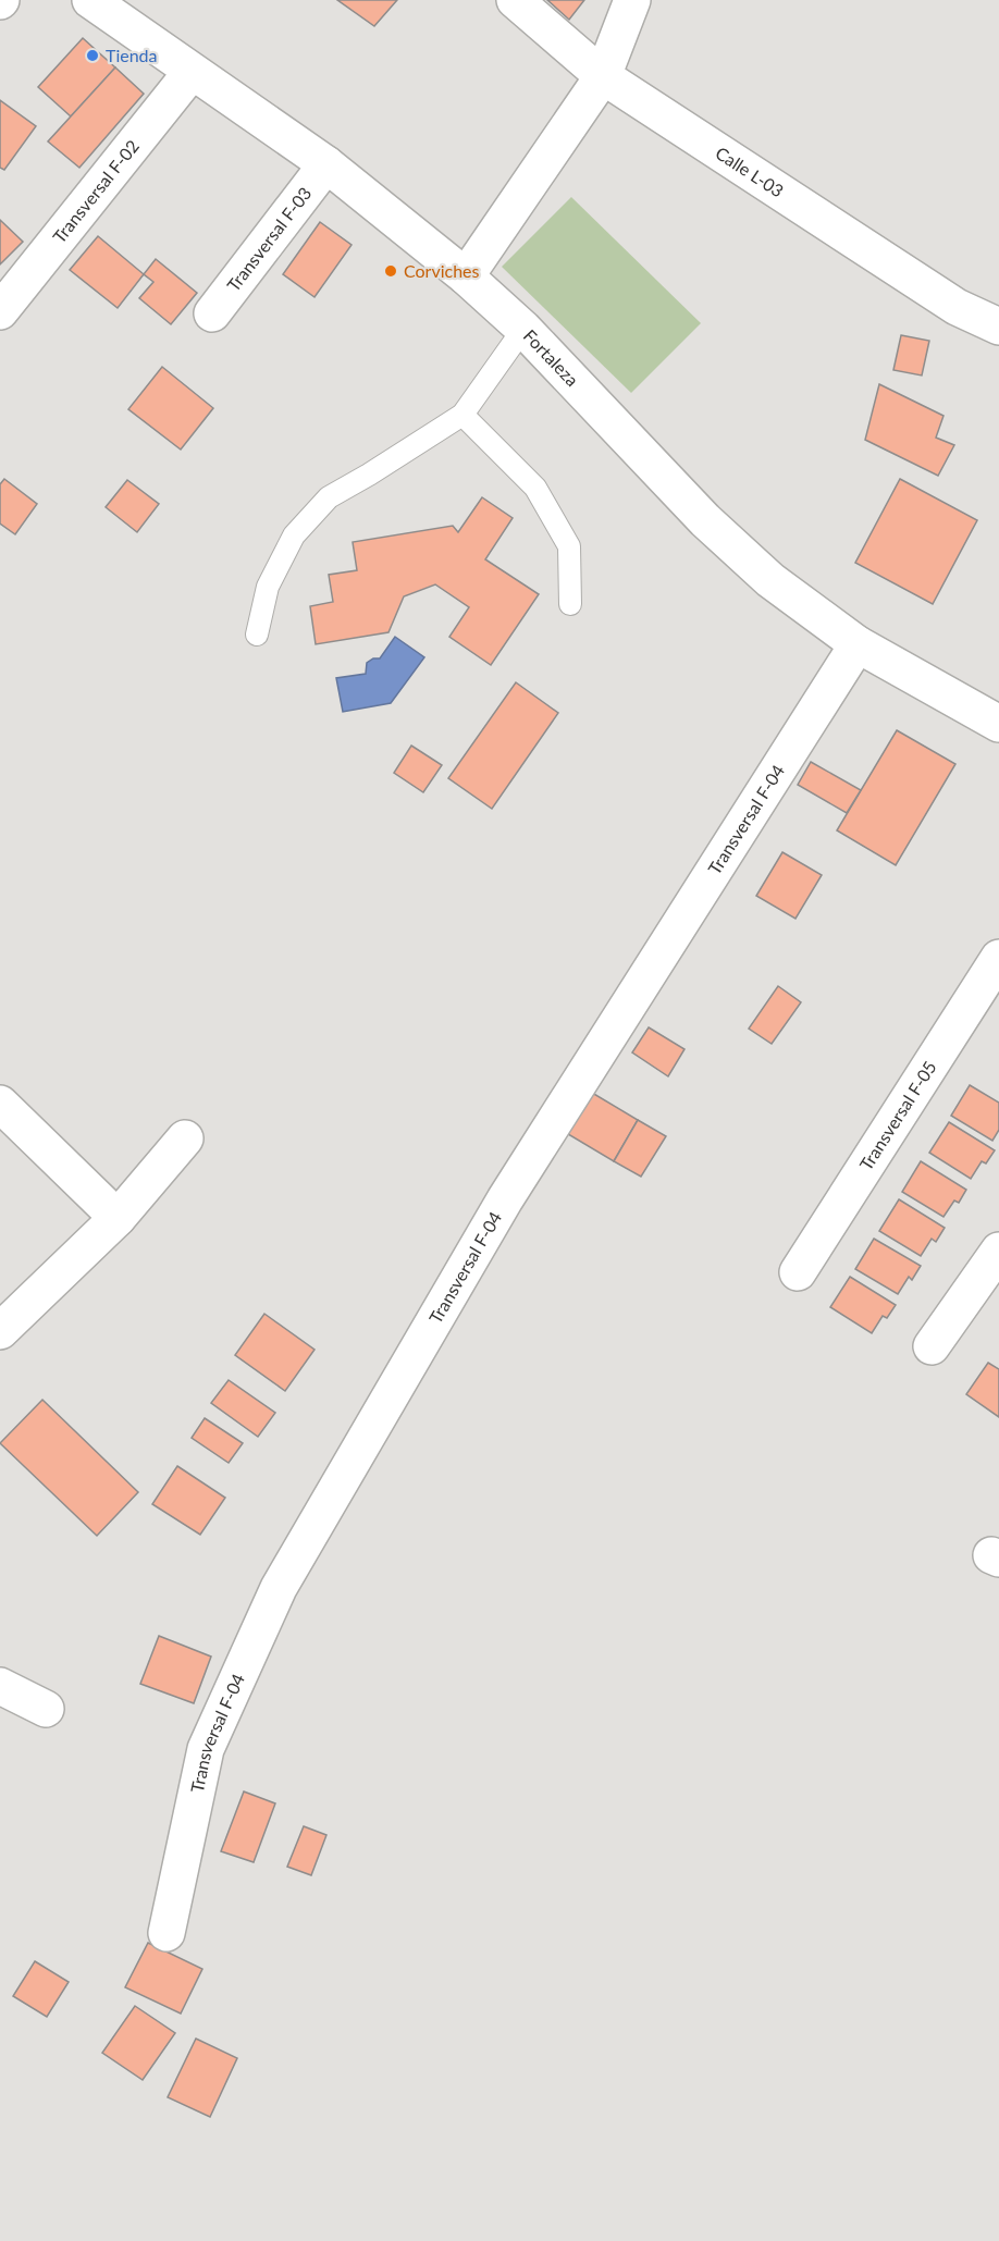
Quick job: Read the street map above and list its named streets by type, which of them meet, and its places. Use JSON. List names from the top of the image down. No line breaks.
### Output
{"streets":{"street":["Calle L-03","Transversal F-02","Transversal F-03","Fortaleza","Transversal F-04","Transversal F-05"]},"crossings":[["Transversal F-02","Fortaleza"],["Transversal F-03","Fortaleza"],["Fortaleza","Transversal F-04"]],"places":["Tienda","Corviches"]}
